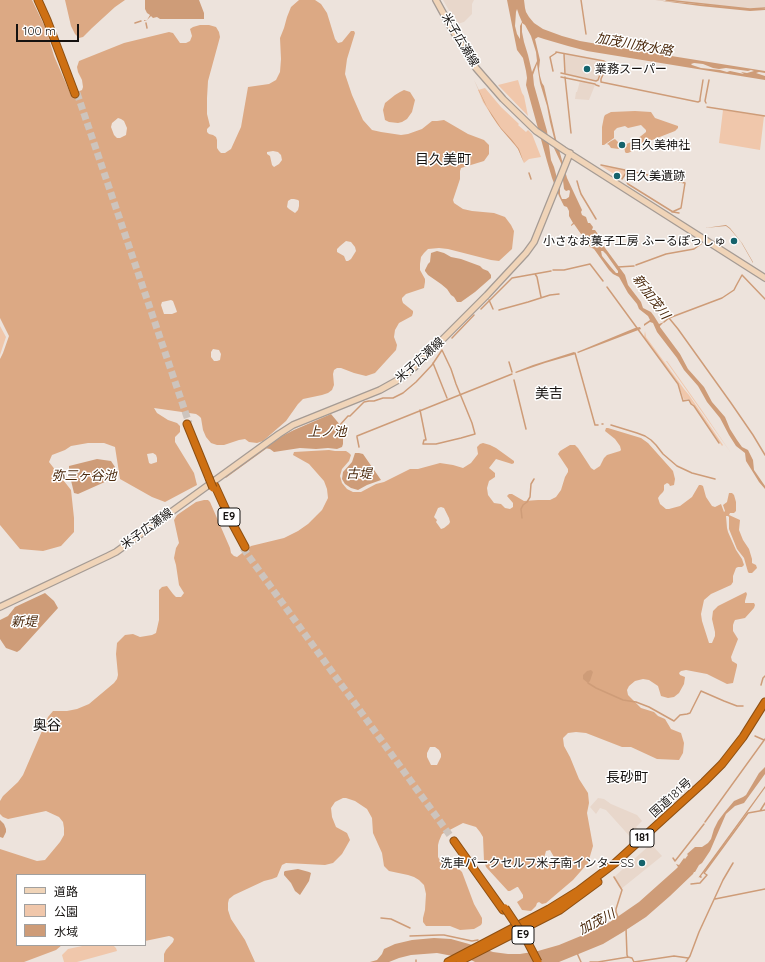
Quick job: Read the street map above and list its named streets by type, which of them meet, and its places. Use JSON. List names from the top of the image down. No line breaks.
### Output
{"streets":{"highway":["E9","国道181号","181"],"main road":["米子広瀬線"]},"districts":["目久美町","美吉","奥谷","長砂町"],"water":["加茂川放水路","新加茂川","上ノ池","古堤","弥三ヶ谷池","新堤","加茂川"],"places":["業務スーパー","目久美神社","目久美遺跡","小さなお菓子工房 ふーるぽっしゅ","洗車パークセルフ米子南インターSS"],"legend":["道路","公園","水域"],"scale_bar":"100 m"}
